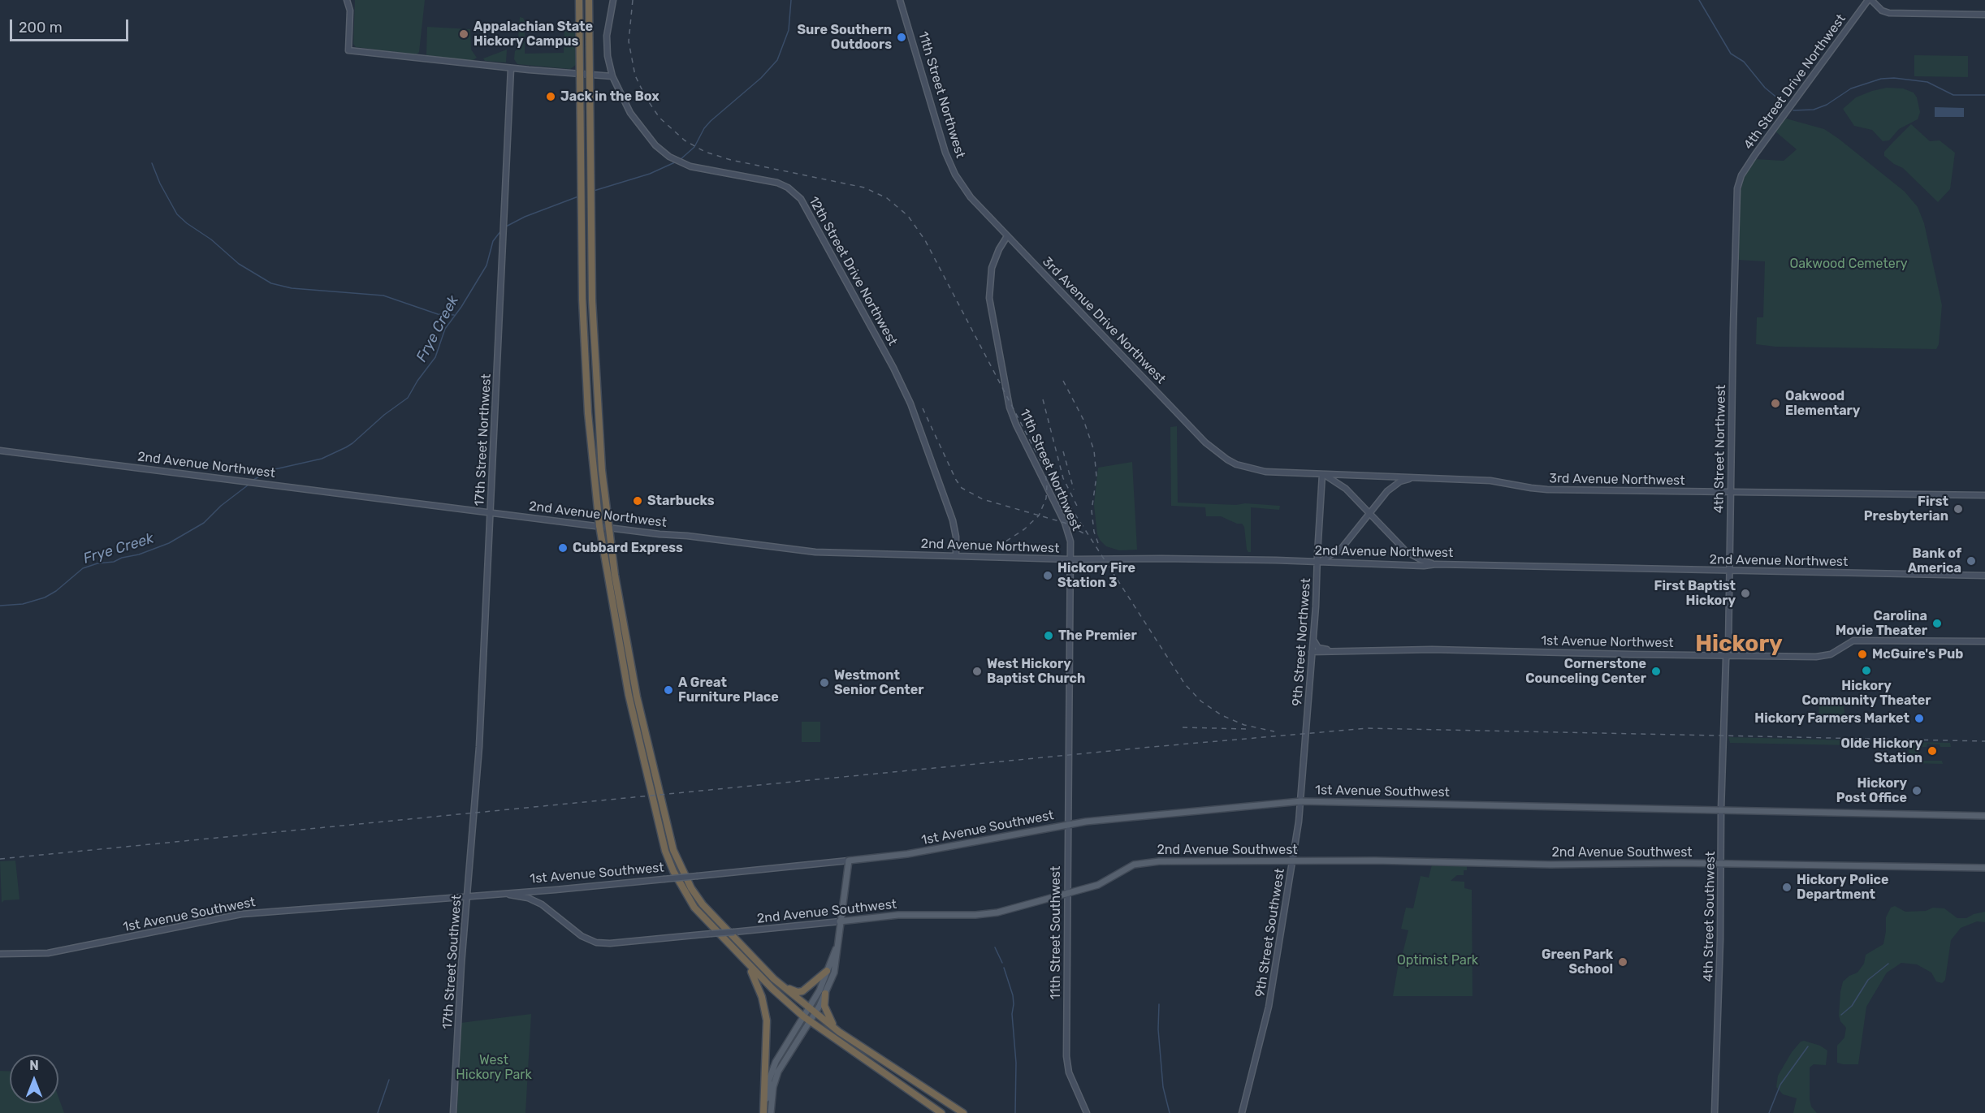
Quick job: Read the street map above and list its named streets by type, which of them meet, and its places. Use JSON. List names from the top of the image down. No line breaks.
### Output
{"streets":{"main road":["4th Street Drive Northwest","11th Street Northwest","12th Street Drive Northwest","3rd Avenue Drive Northwest","17th Street Northwest","4th Street Northwest","2nd Avenue Northwest","3rd Avenue Northwest","9th Street Northwest","1st Avenue Northwest","1st Avenue Southwest","2nd Avenue Southwest","4th Street Southwest","11th Street Southwest","9th Street Southwest","17th Street Southwest"]},"crossings":[["4th Street Drive Northwest","4th Street Northwest"],["11th Street Northwest","3rd Avenue Drive Northwest"],["11th Street Northwest","2nd Avenue Northwest"],["11th Street Northwest","11th Street Southwest"],["12th Street Drive Northwest","2nd Avenue Northwest"],["3rd Avenue Drive Northwest","3rd Avenue Northwest"],["17th Street Northwest","2nd Avenue Northwest"],["17th Street Northwest","17th Street Southwest"],["4th Street Northwest","2nd Avenue Northwest"],["4th Street Northwest","3rd Avenue Northwest"],["4th Street Northwest","1st Avenue Northwest"],["4th Street Northwest","4th Street Southwest"],["2nd Avenue Northwest","9th Street Northwest"],["3rd Avenue Northwest","9th Street Northwest"],["9th Street Northwest","1st Avenue Northwest"],["9th Street Northwest","9th Street Southwest"],["1st Avenue Southwest","2nd Avenue Southwest"],["1st Avenue Southwest","4th Street Southwest"],["1st Avenue Southwest","11th Street Southwest"],["1st Avenue Southwest","9th Street Southwest"],["1st Avenue Southwest","17th Street Southwest"],["2nd Avenue Southwest","4th Street Southwest"],["2nd Avenue Southwest","11th Street Southwest"],["2nd Avenue Southwest","9th Street Southwest"]],"districts":["Hickory"],"water":["Frye Creek"],"parks":["Oakwood Cemetery","Optimist Park","West Hickory Park"],"places":["Appalachian State Hickory Campus","Sure Southern Outdoors","Jack in the Box","Oakwood Elementary","Starbucks","First Presbyterian","Cubbard Express","Bank of America","Hickory Fire Station 3","First Baptist Hickory","Carolina Movie Theater","The Premier","McGuire's Pub","Hickory Community Theater","West Hickory Baptist Church","Cornerstone Counceling Center","Westmont Senior Center","A Great Furniture Place","Hickory Farmers Market","Olde Hickory Station","Hickory Post Office","Hickory Police Department","Green Park School"],"scale_bar":"200 m","north":"top"}
